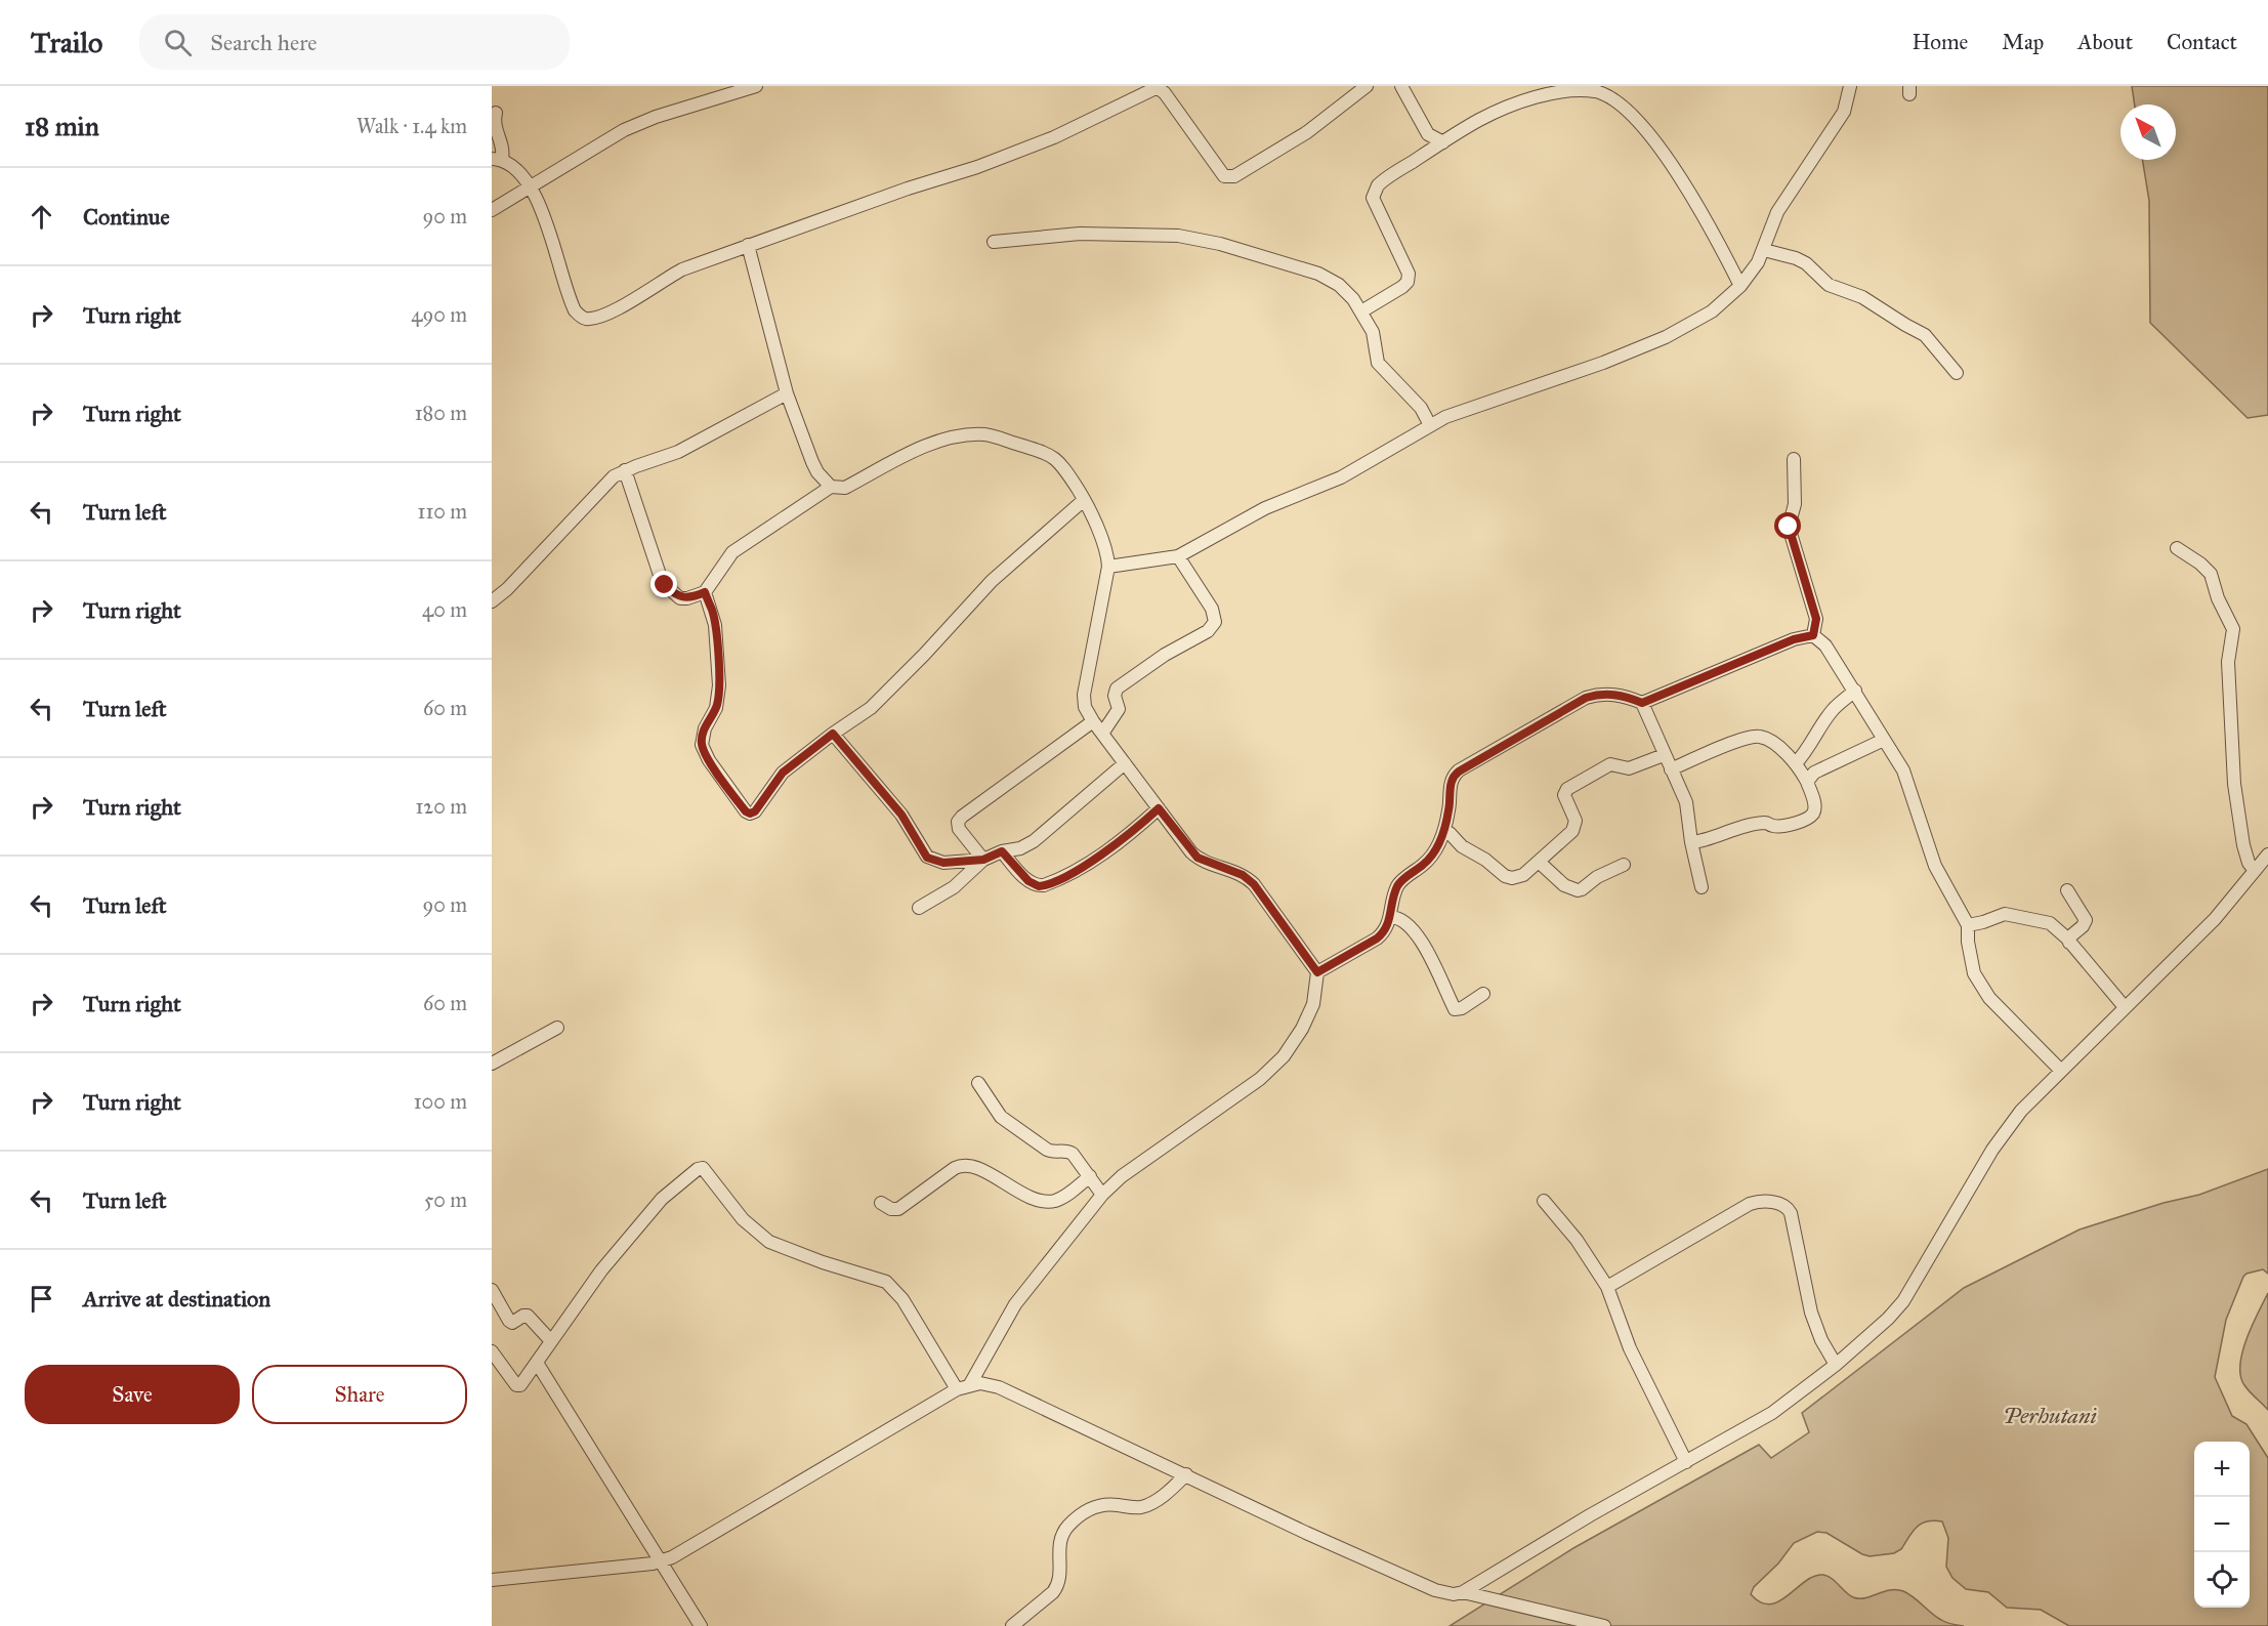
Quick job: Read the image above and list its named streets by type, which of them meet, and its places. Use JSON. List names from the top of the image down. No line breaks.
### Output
{"parks":["Perhutani"],"north":"top left","page":{"header":"Trailo","search":"Search here","nav":["Home","Map","About","Contact"],"heading":["18 min","Walk · 1.4 km"],"list":[["Continue","90 m"],["Turn right","490 m"],["Turn right","180 m"],["Turn left","110 m"],["Turn right","40 m"],["Turn left","60 m"],["Turn right","120 m"],["Turn left","90 m"],["Turn right","60 m"],["Turn right","100 m"],["Turn left","50 m"],"Arrive at destination"],"buttons":["Save","Share"],"map_buttons":["+","−"]}}
